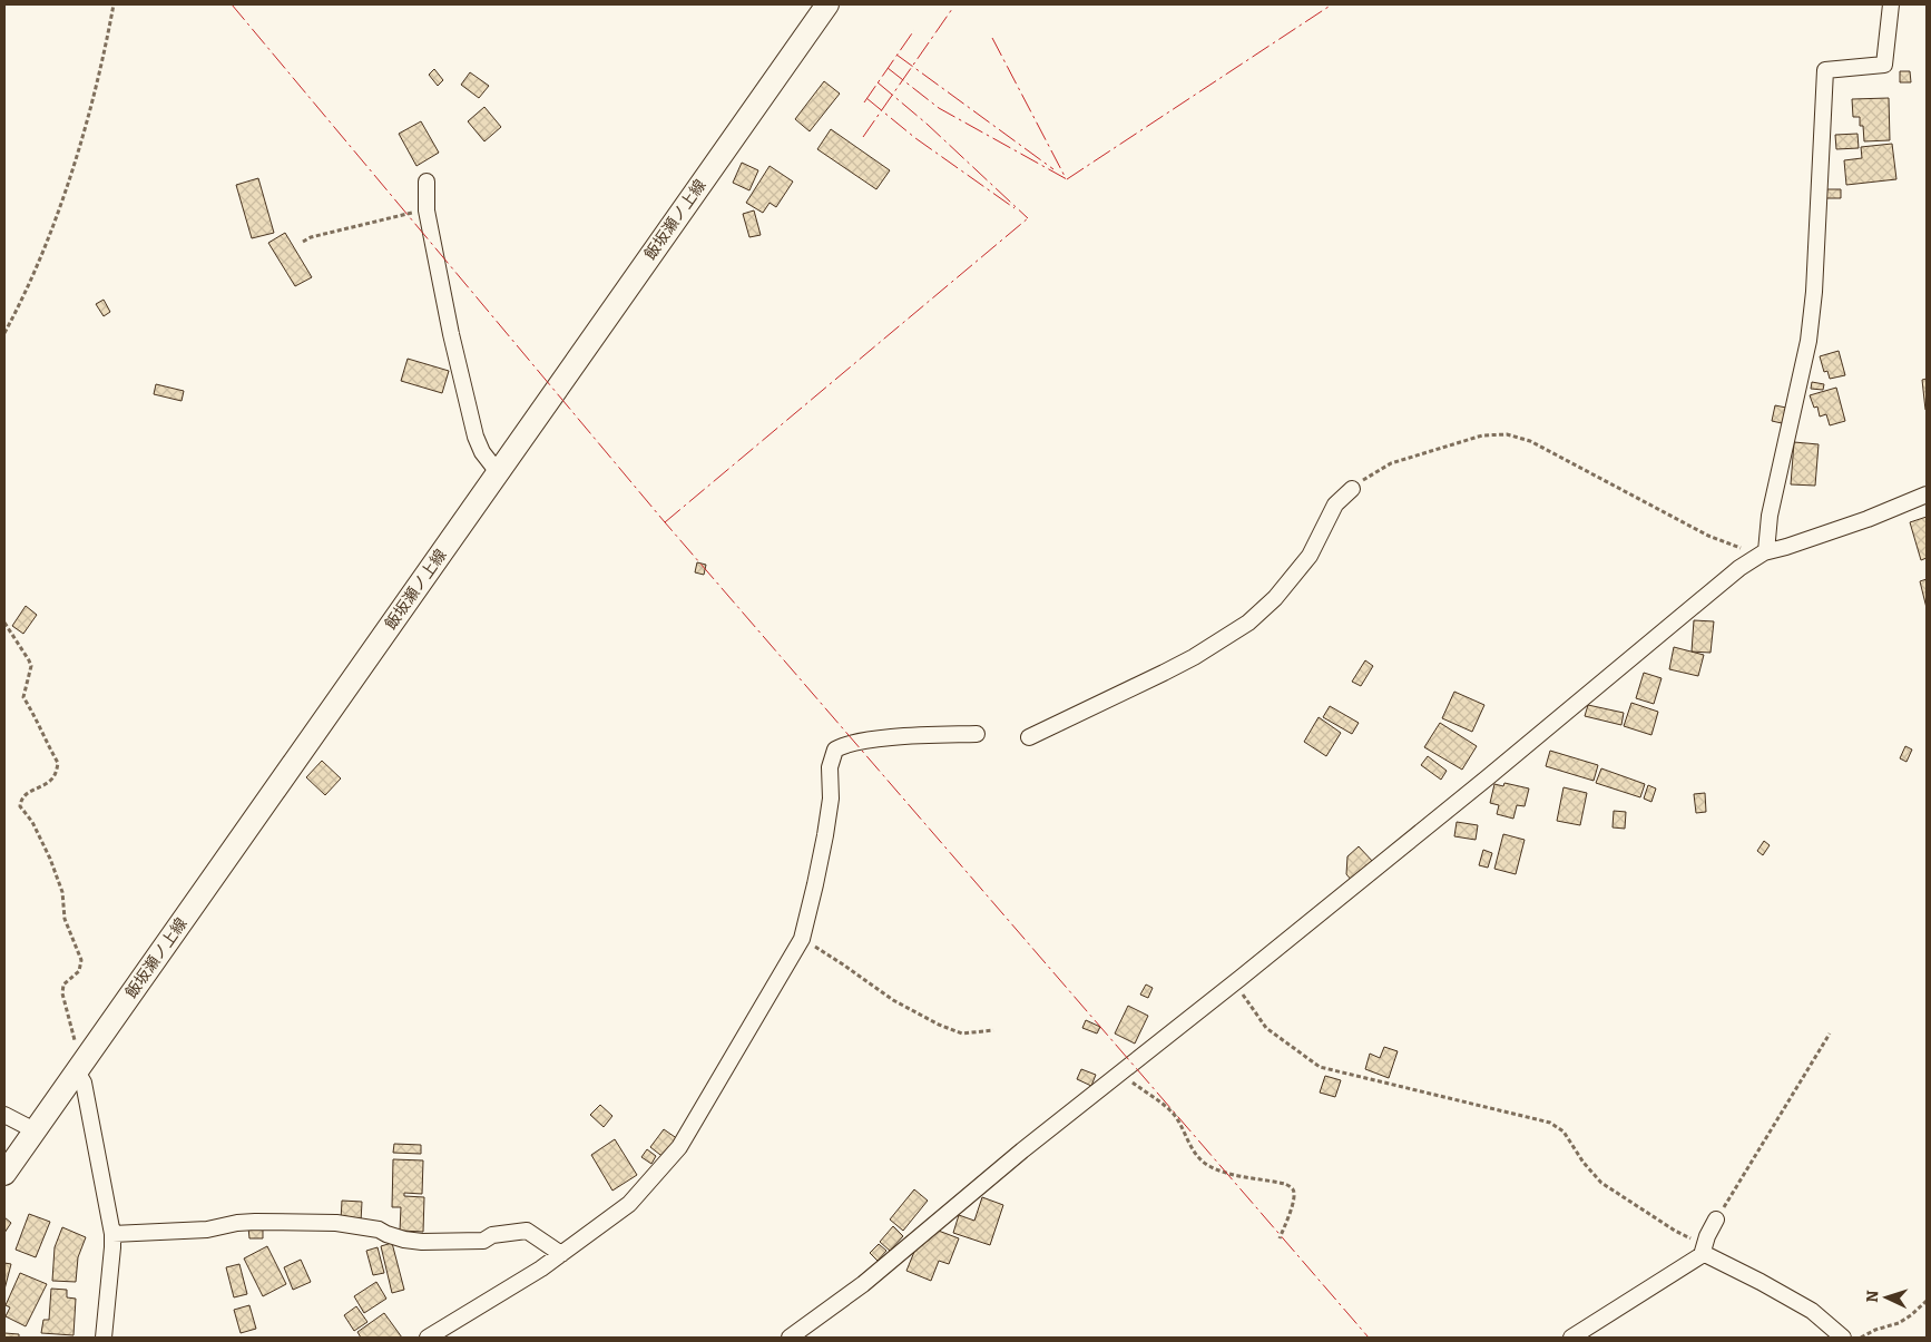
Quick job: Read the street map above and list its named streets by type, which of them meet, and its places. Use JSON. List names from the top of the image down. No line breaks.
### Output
{"streets":{"main road":["飯坂瀬ノ上線"]},"north":"left"}
